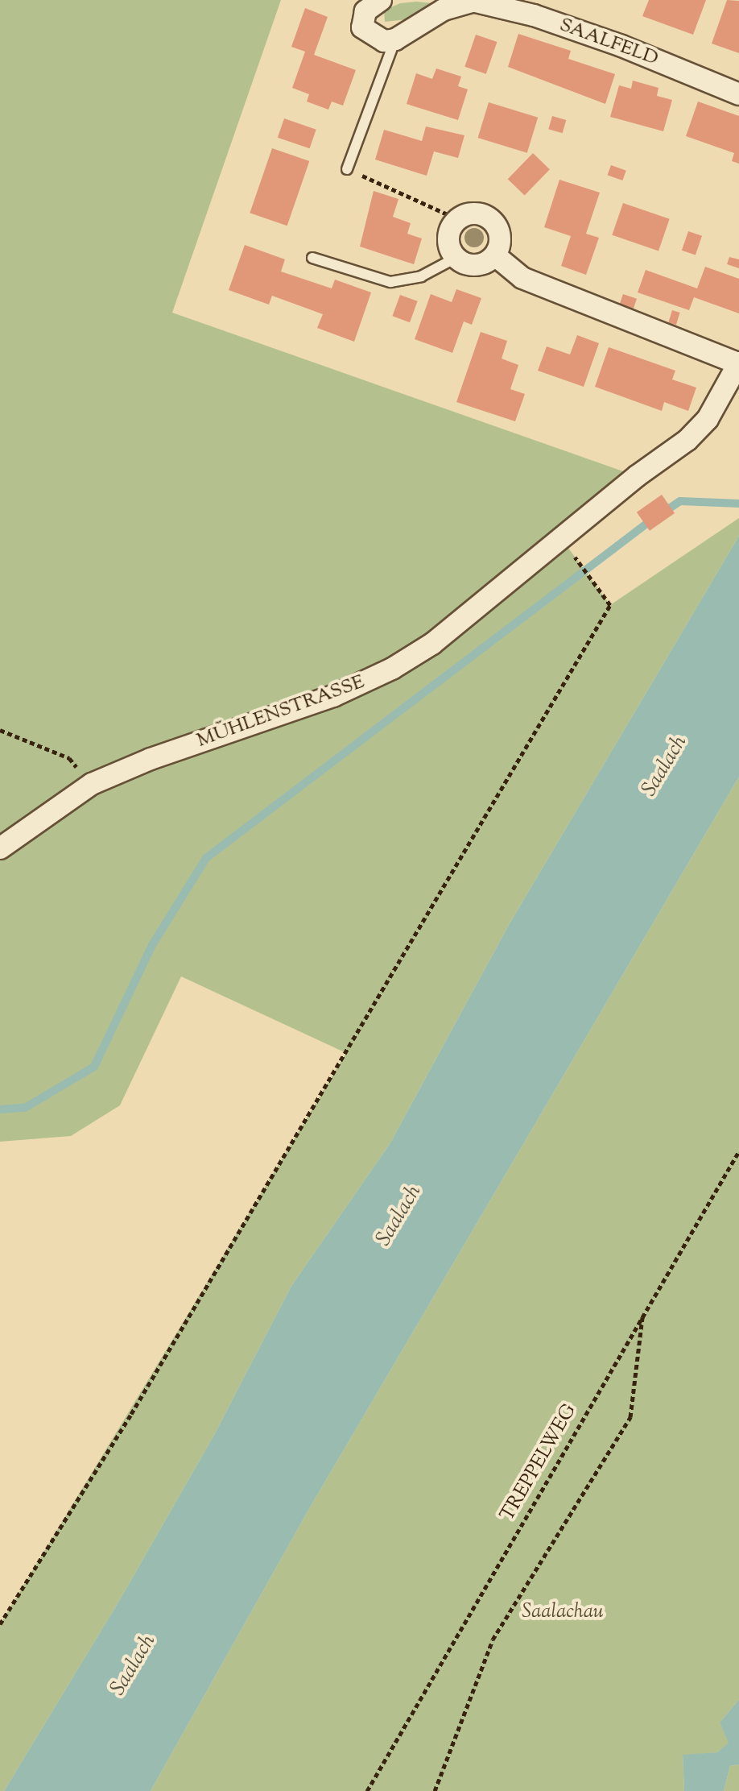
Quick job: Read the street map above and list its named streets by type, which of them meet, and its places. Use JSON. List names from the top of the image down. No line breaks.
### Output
{"streets":{"street":["SAALFELD","MÜHLENSTRASSE"],"path":["TREPPELWEG"]},"water":["Saalach"],"parks":["Saalachau"]}
